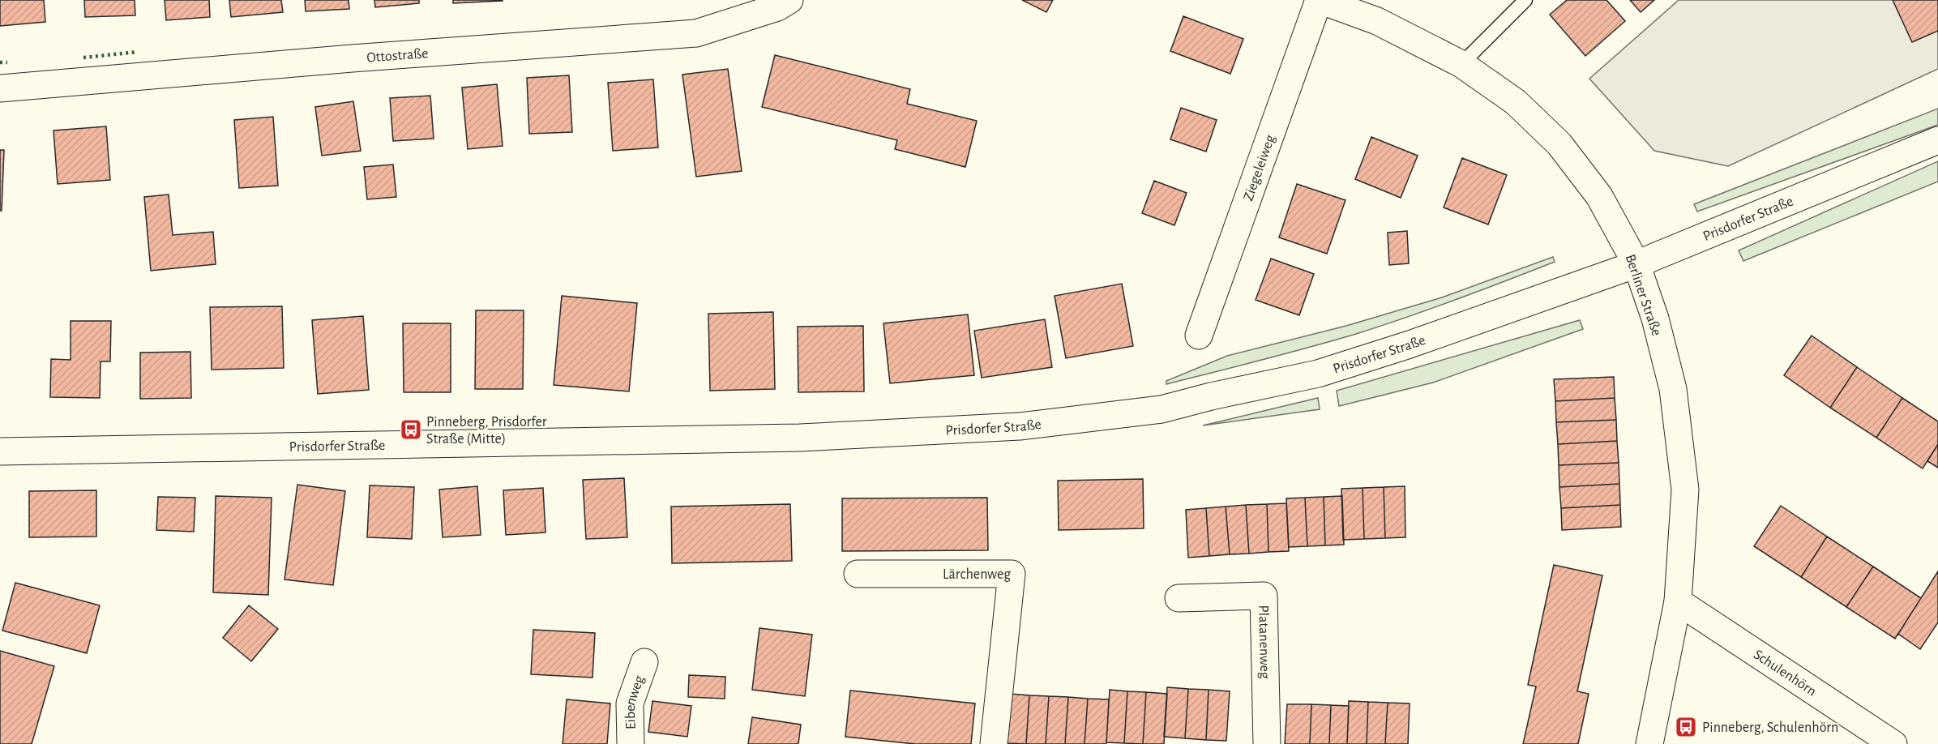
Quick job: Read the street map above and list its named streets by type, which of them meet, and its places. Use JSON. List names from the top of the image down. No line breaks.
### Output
{"streets":{"street":["Ottostraße","Ziegeleiweg","Prisdorfer Straße","Berliner Straße","Lärchenweg","Platanenweg","Schulenhörn","Eibenweg"]},"crossings":[["Ziegeleiweg","Berliner Straße"],["Prisdorfer Straße","Berliner Straße"],["Berliner Straße","Schulenhörn"]],"places":{"bus stop":["Pinneberg, Prisdorfer Straße (Mitte)","Pinneberg, Schulenhörn"]}}
